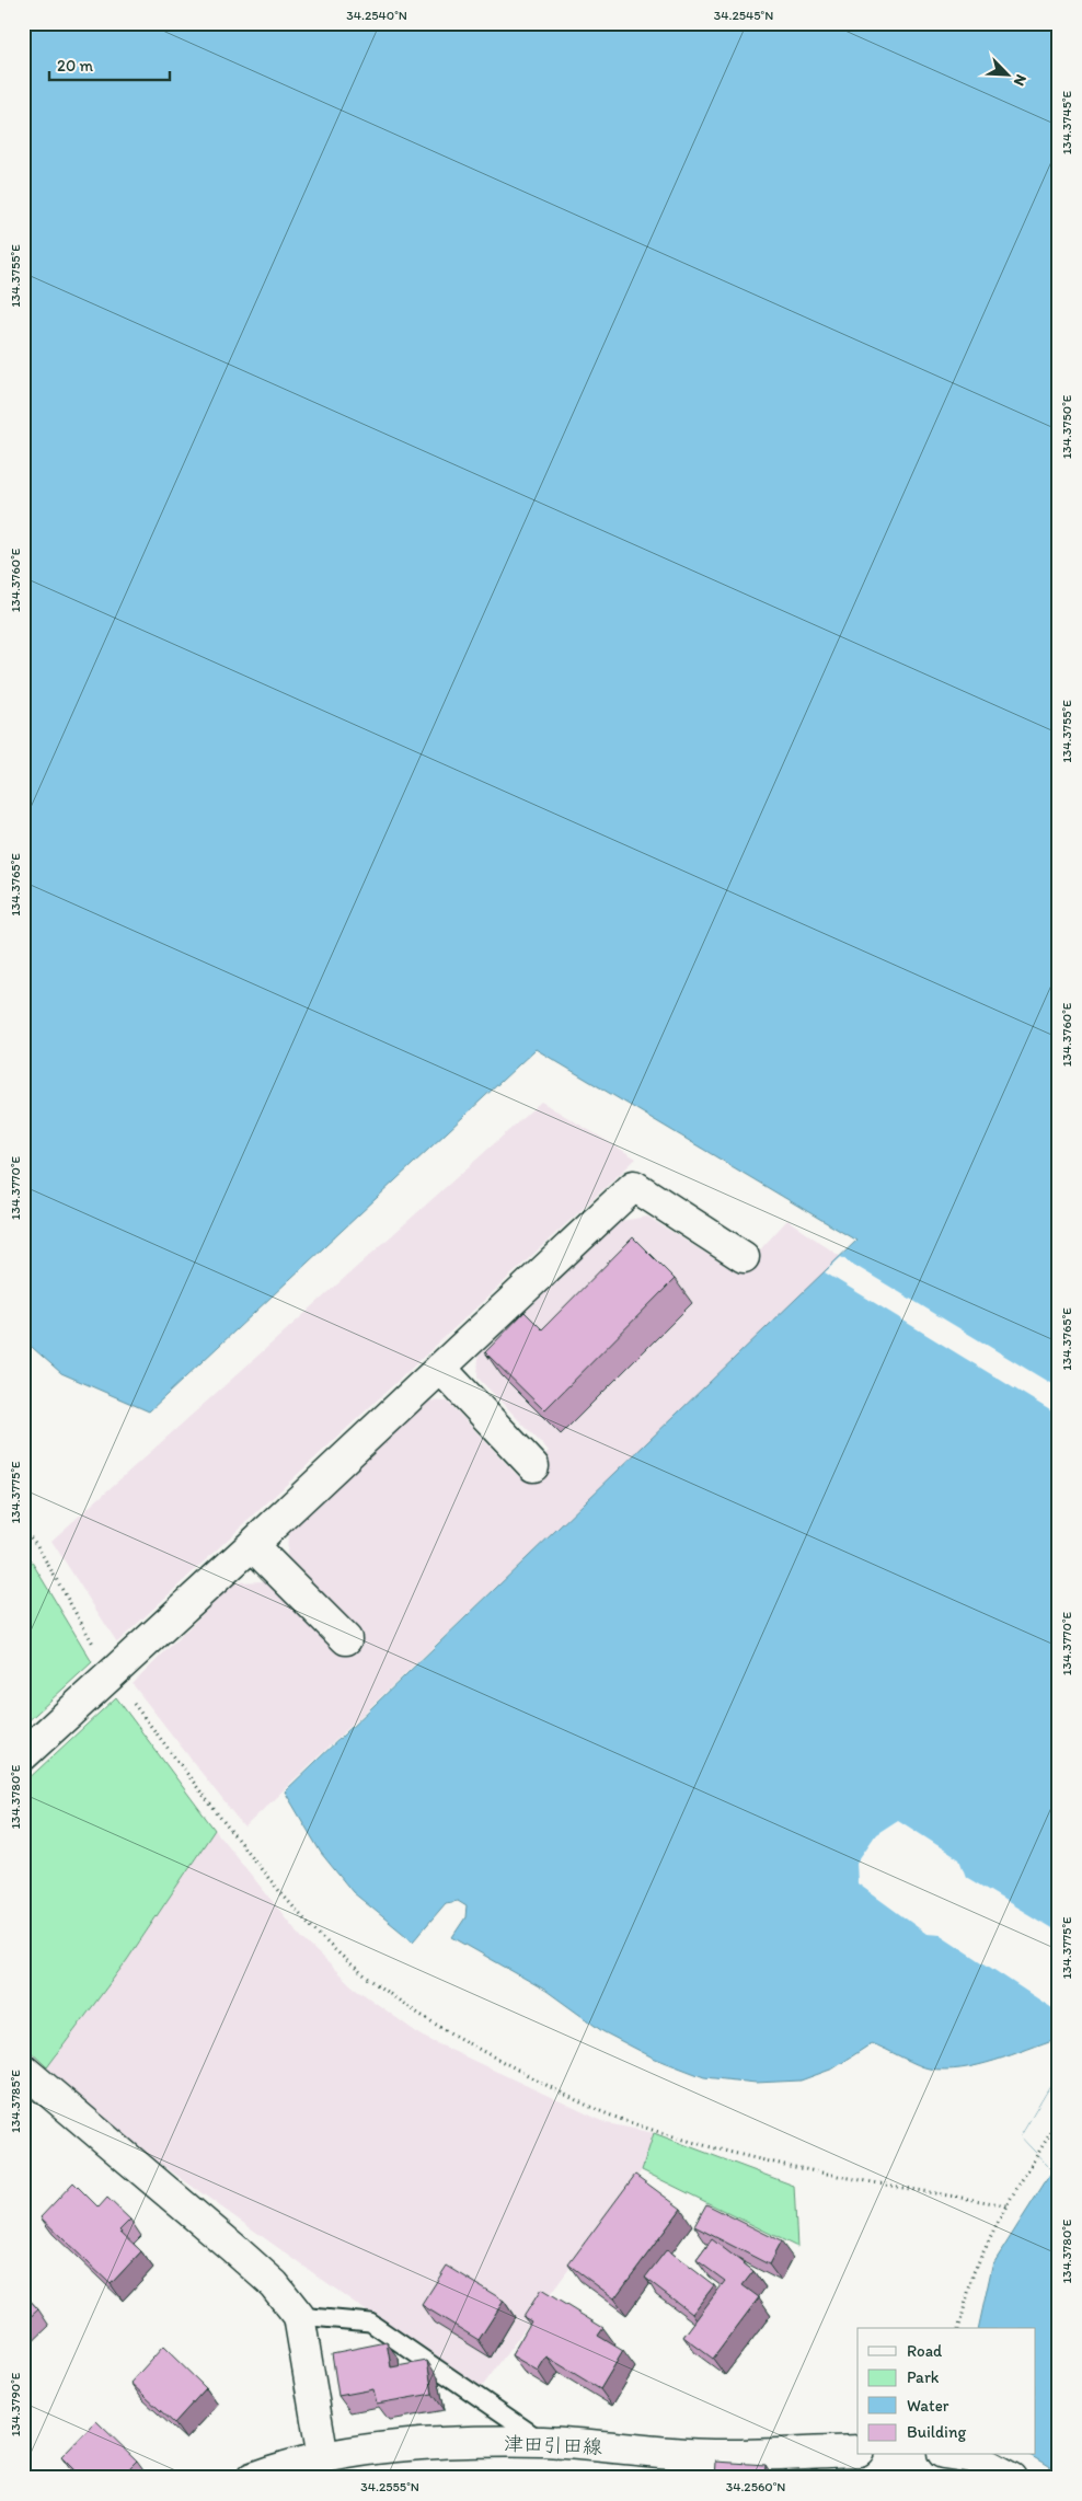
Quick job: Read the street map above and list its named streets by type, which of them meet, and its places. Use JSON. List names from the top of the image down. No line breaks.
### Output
{"streets":{"street":["津田引田線"]},"legend":["Road","Park","Water","Building"],"scale_bar":"20 m","north":"bottom right","coordinates":["34.2540°N","34.2545°N","134.3745°E","134.3755°E","134.3750°E","134.3760°E","134.3765°E","134.3770°E","134.3775°E","134.3780°E","134.3785°E","134.3790°E","34.2555°N","34.2560°N"]}
